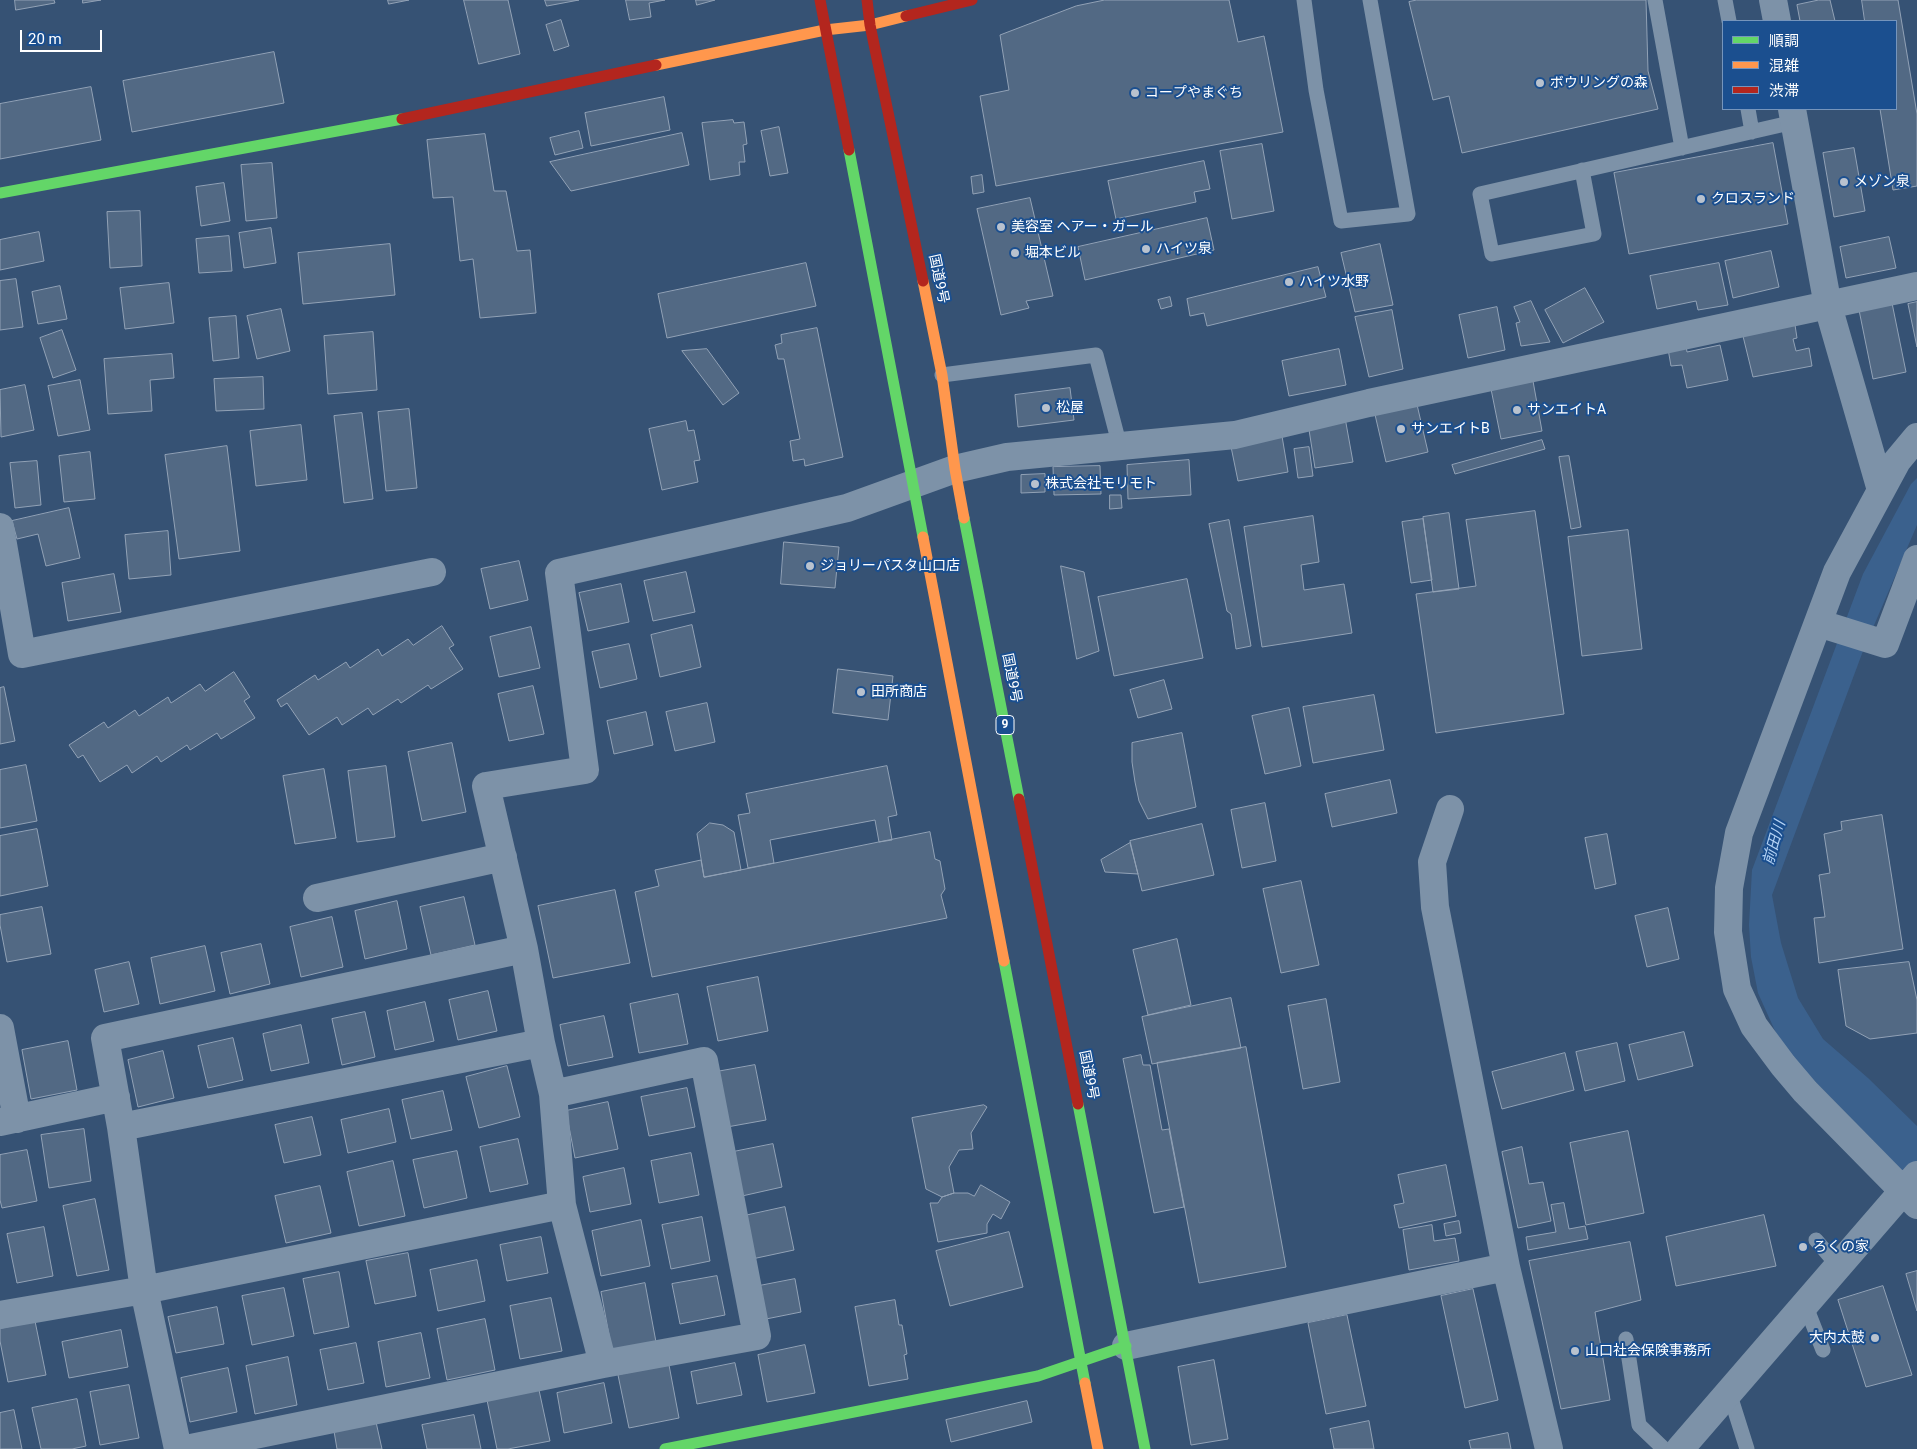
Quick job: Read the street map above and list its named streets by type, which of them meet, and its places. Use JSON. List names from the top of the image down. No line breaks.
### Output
{"streets":{"main road":["国道9号","9"]},"water":["前田川"],"places":["ボウリングの森","コープやまぐち","メゾン泉","クロスランド","美容室 ヘアー・ガール","ハイツ泉","堀本ビル","ハイツ水野","松屋","サンエイトA","サンエイトB","株式会社モリモト","ジョリーパスタ山口店","田所商店","ろくの家","大内太鼓","山口社会保険事務所"],"legend":["順調","混雑","渋滞"],"scale_bar":"20 m"}
